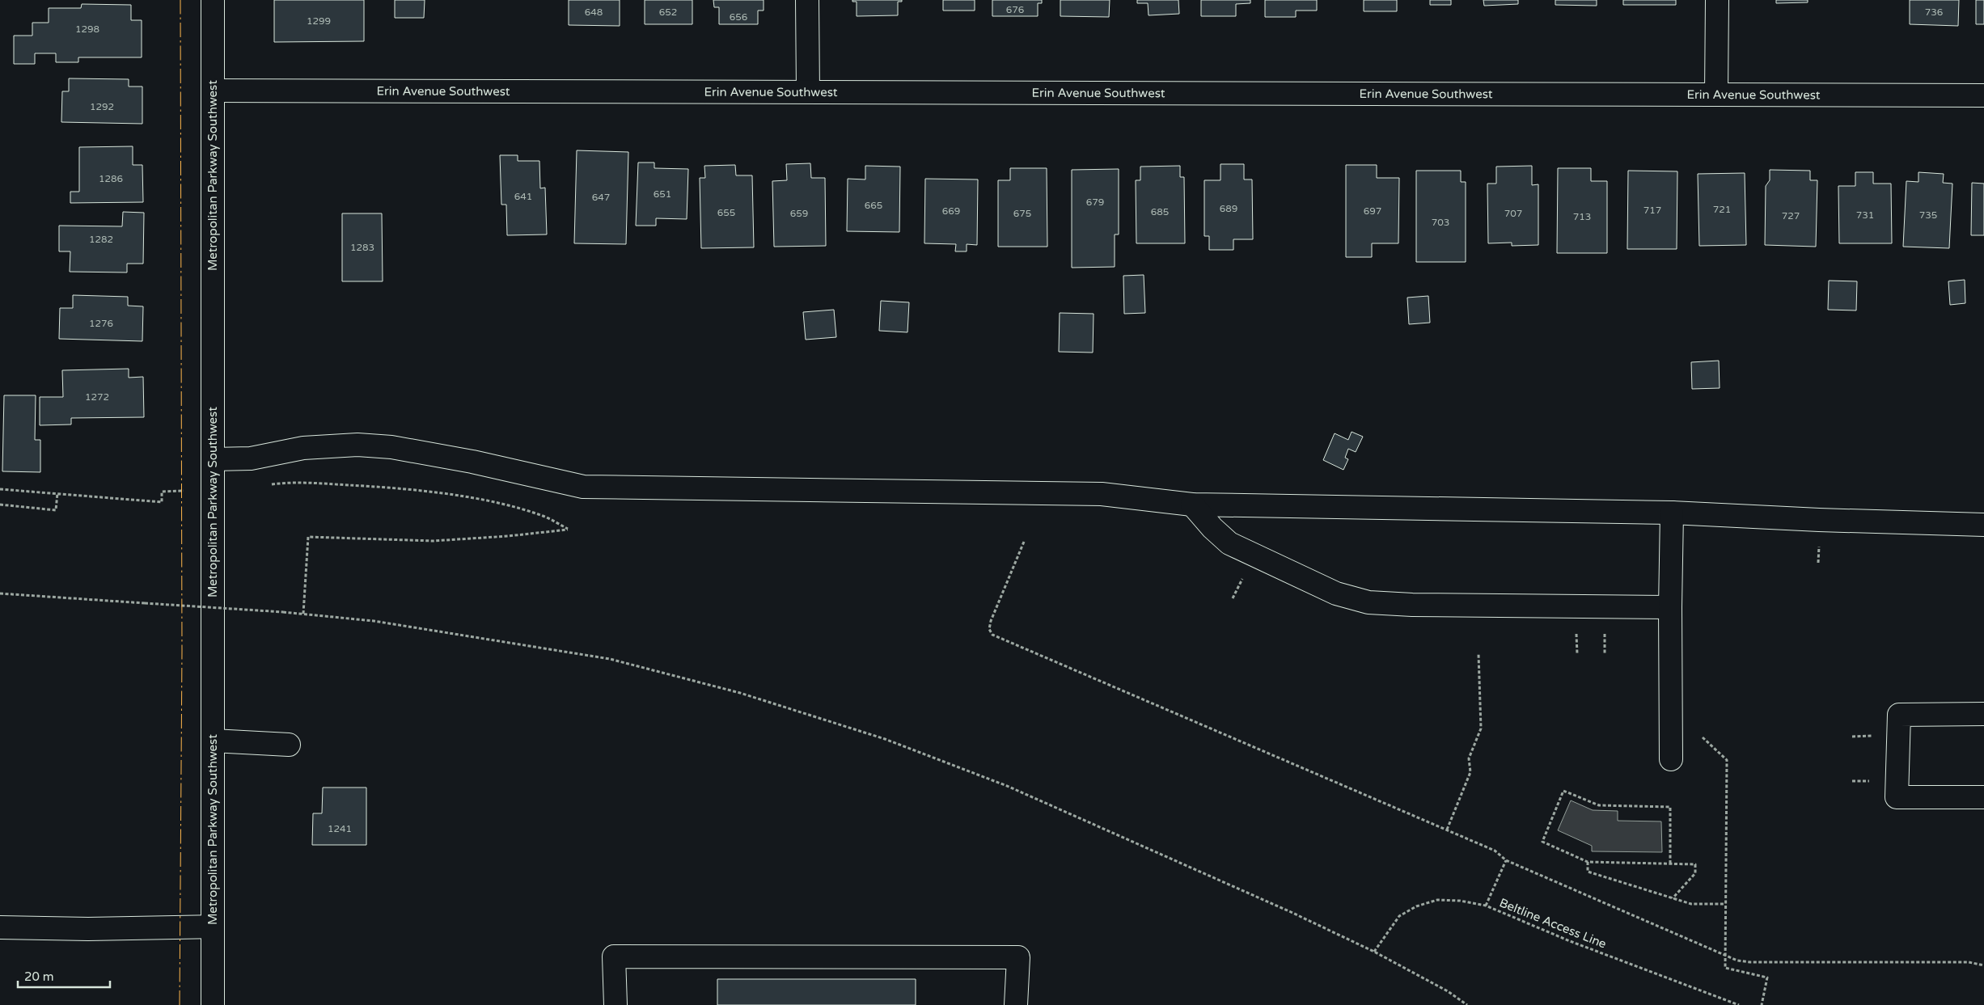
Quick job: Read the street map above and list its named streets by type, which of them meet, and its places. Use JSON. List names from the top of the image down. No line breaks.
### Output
{"streets":{"street":["Erin Avenue Southwest","Metropolitan Parkway Southwest"],"path":["Beltline Access Line"]},"crossings":[["Erin Avenue Southwest","Metropolitan Parkway Southwest"]],"house_numbers":["676","648","652","736","656","1299","1298","1292","1286","651","641","647","679","665","689","721","717","669","697","685","655","659","675","707","731","735","727","713","703","1282","1283","1276","1272","1241"],"scale_bar":"20 m"}
